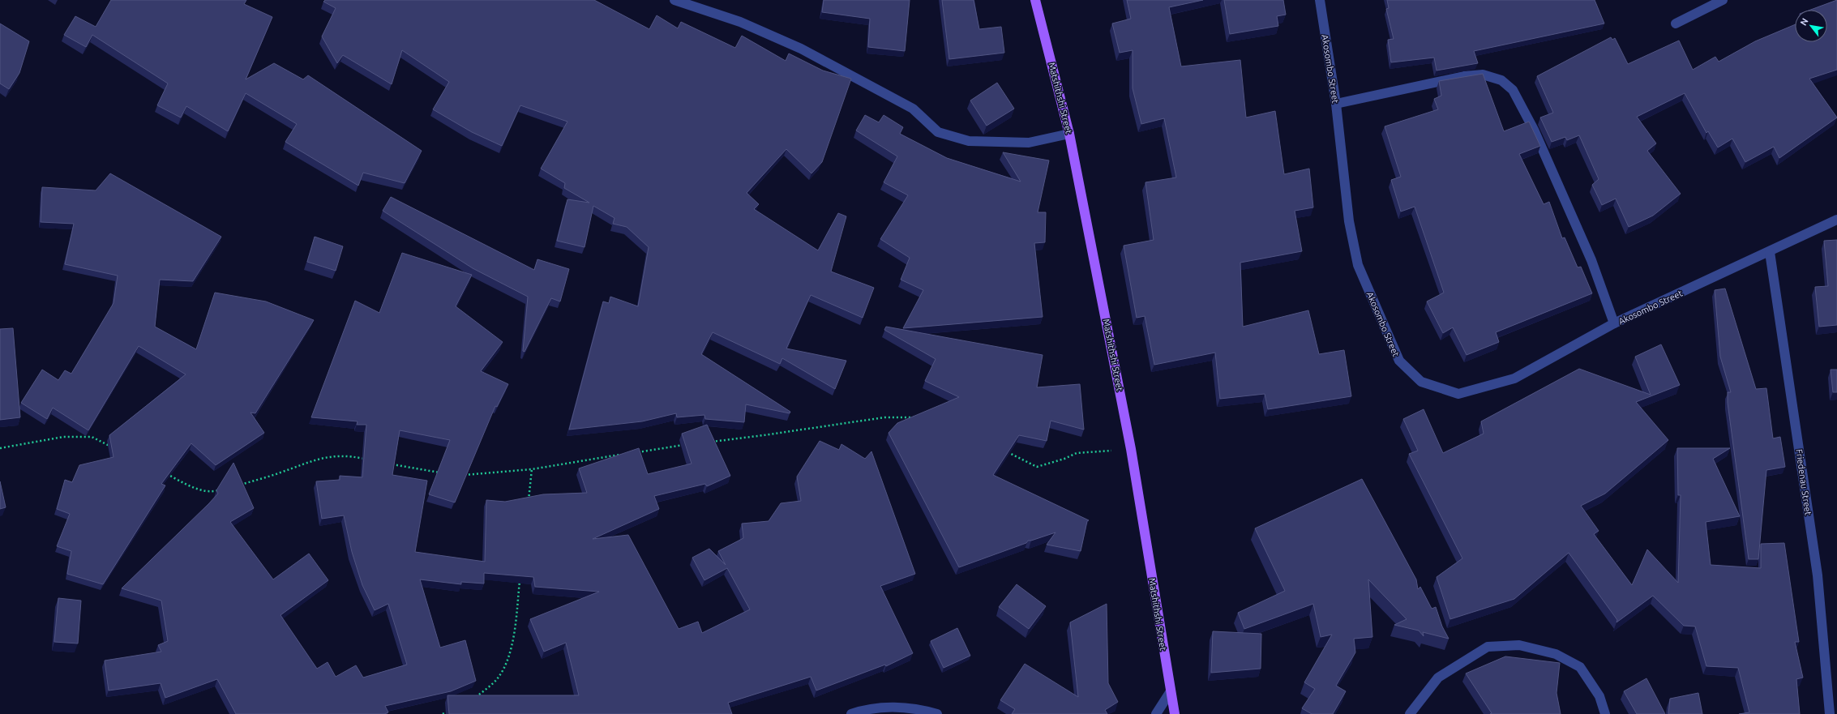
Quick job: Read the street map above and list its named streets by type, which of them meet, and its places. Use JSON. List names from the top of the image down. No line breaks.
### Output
{"streets":{"main road":["Matshithshi Street"],"street":["Akosombo Street","Friedenau Street"]},"crossings":[["Akosombo Street","Friedenau Street"]],"north":"top left"}
